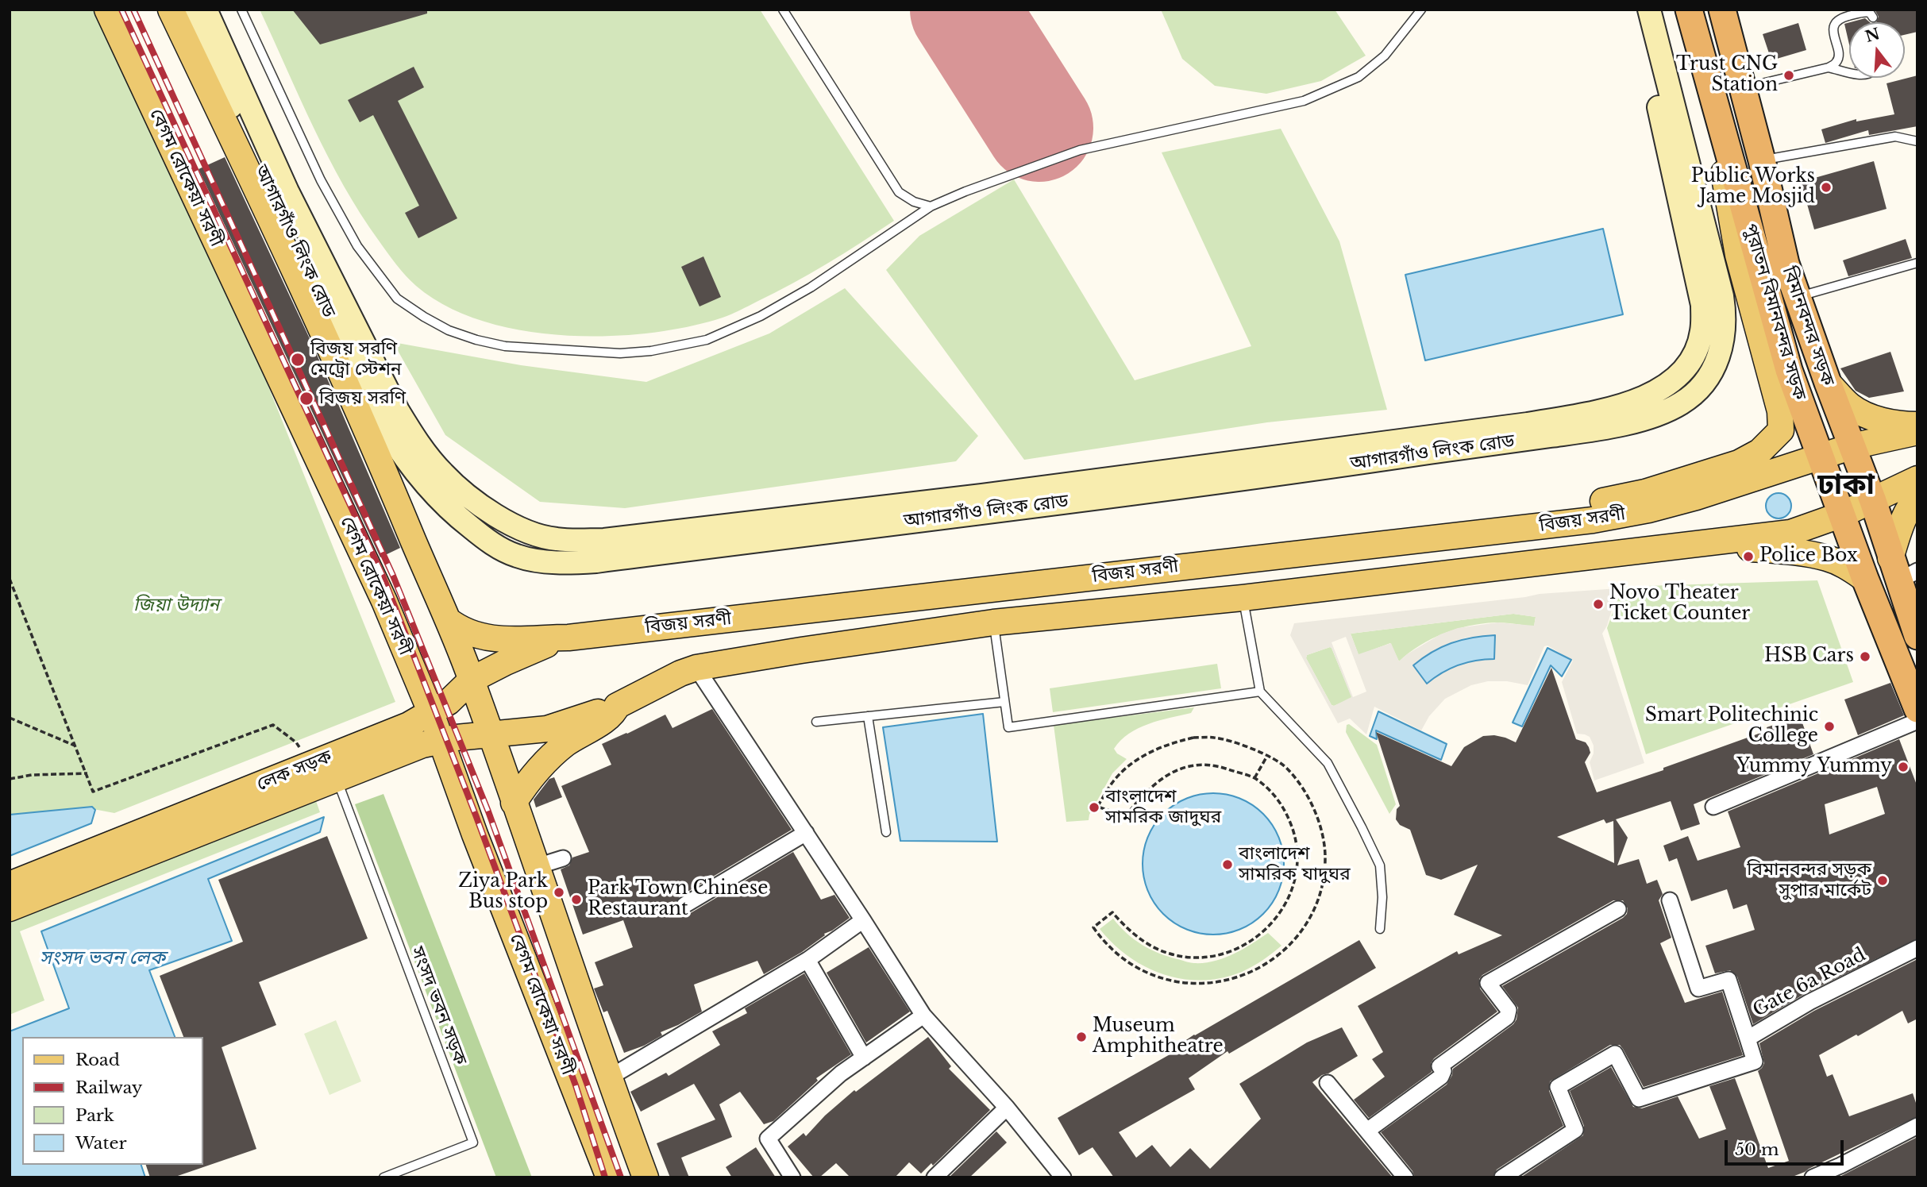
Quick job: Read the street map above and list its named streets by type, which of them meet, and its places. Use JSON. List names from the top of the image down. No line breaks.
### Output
{"streets":{"highway":["পুরাতন বিমানবন্দর সড়ক","বিমানবন্দর সড়ক"],"main road":["বেগম রোকেয়া সরণী","আগারগাঁও লিংক রোড","বিজয় সরণী","লেক সড়ক"],"street":["Gate 6a Road"],"lane":["সংসদ ভবন সড়ক"]},"crossings":[["বেগম রোকেয়া সরণী","বিজয় সরণী"],["বেগম রোকেয়া সরণী","লেক সড়ক"],["পুরাতন বিমানবন্দর সড়ক","বিজয় সরণী"],["বিমানবন্দর সড়ক","বিজয় সরণী"],["বিজয় সরণী","লেক সড়ক"]],"districts":["ঢাকা"],"water":["সংসদ ভবন লেক"],"parks":["জিয়া উদ্যান"],"places":["Trust CNG Station","Public Works Jame Mosjid","বিজয় সরণি মেট্রো স্টেশন","বিজয় সরণি","Police Box","Novo Theater Ticket Counter","HSB Cars","Smart Politechinic College","Yummy Yummy","বাংলাদেশ সামরিক জাদুঘর","বাংলাদেশ সামরিক যাদুঘর","বিমানবন্দর সড়ক সুপার মার্কেট","Ziya Park Bus stop","Park Town Chinese Restaurant","Museum Amphitheatre"],"legend":["Road","Railway","Park","Water"],"scale_bar":"50 m","north":"top"}
